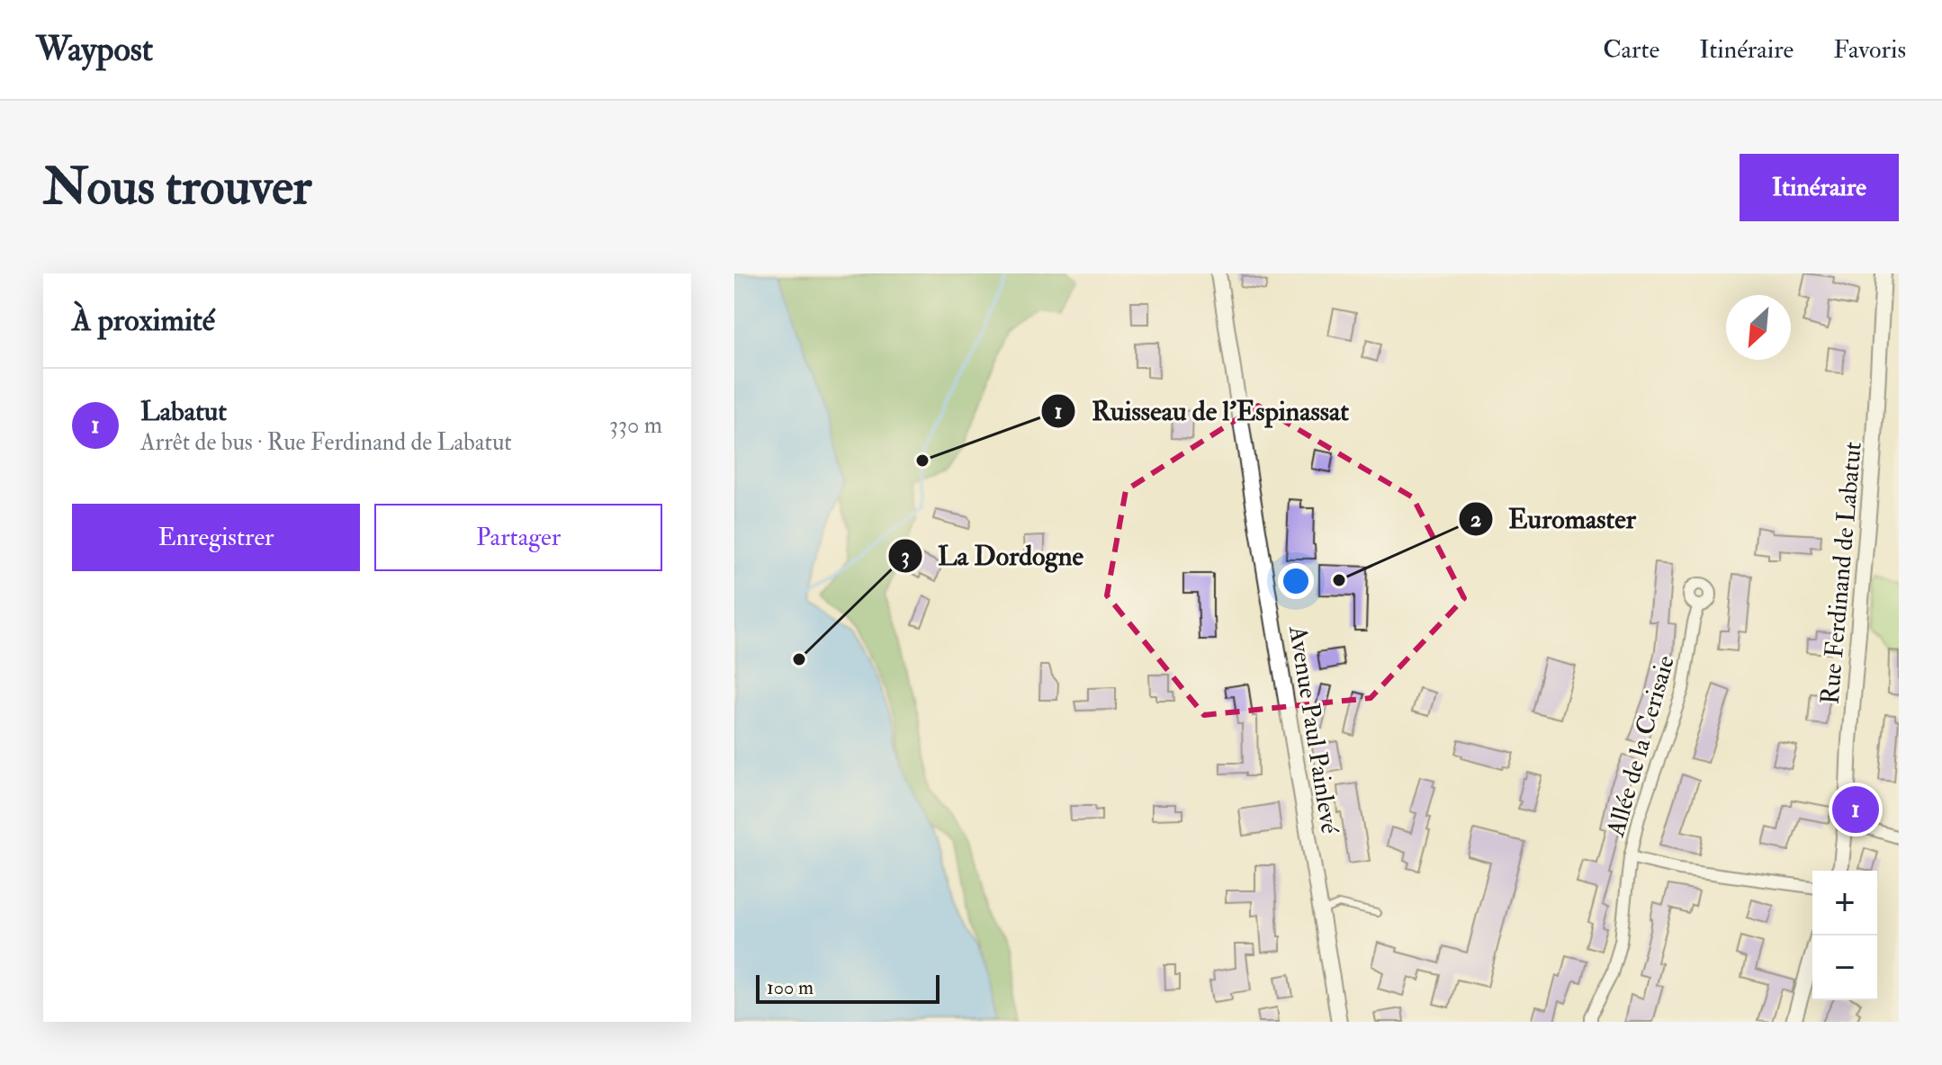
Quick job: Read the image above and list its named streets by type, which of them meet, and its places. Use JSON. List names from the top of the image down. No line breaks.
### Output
{"streets":{"main road":["Rue Ferdinand de Labatut","Avenue Paul Painlevé"],"street":["Allée de la Cerisaie"]},"places":["Ruisseau de l'Espinassat","Euromaster","La Dordogne"],"scale_bar":"100 m","north":"bottom left","page":{"header":"Waypost","nav":["Carte","Itinéraire","Favoris"],"buttons":["Itinéraire",["Enregistrer","Partager"]],"title":"Nous trouver","heading":"À proximité","list":[{"mark":"1","name":"Labatut","note":"Arrêt de bus · Rue Ferdinand de Labatut","value":"330 m"}],"pins":"1","map_buttons":["+","−"],"scale":"100 m"}}
